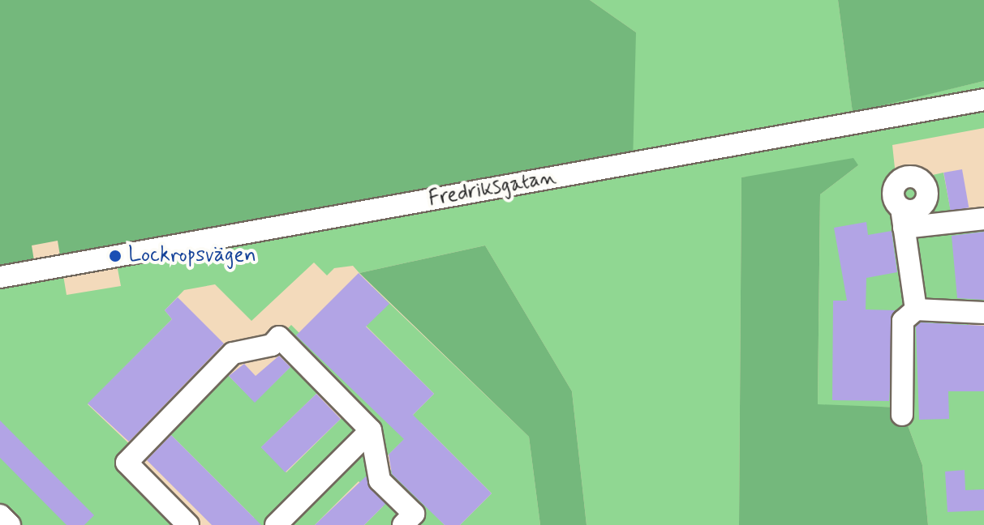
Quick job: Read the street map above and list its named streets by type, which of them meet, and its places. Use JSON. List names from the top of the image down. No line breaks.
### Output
{"streets":{"street":["Fredriksgatan"]},"places":["Lockropsvägen"]}
